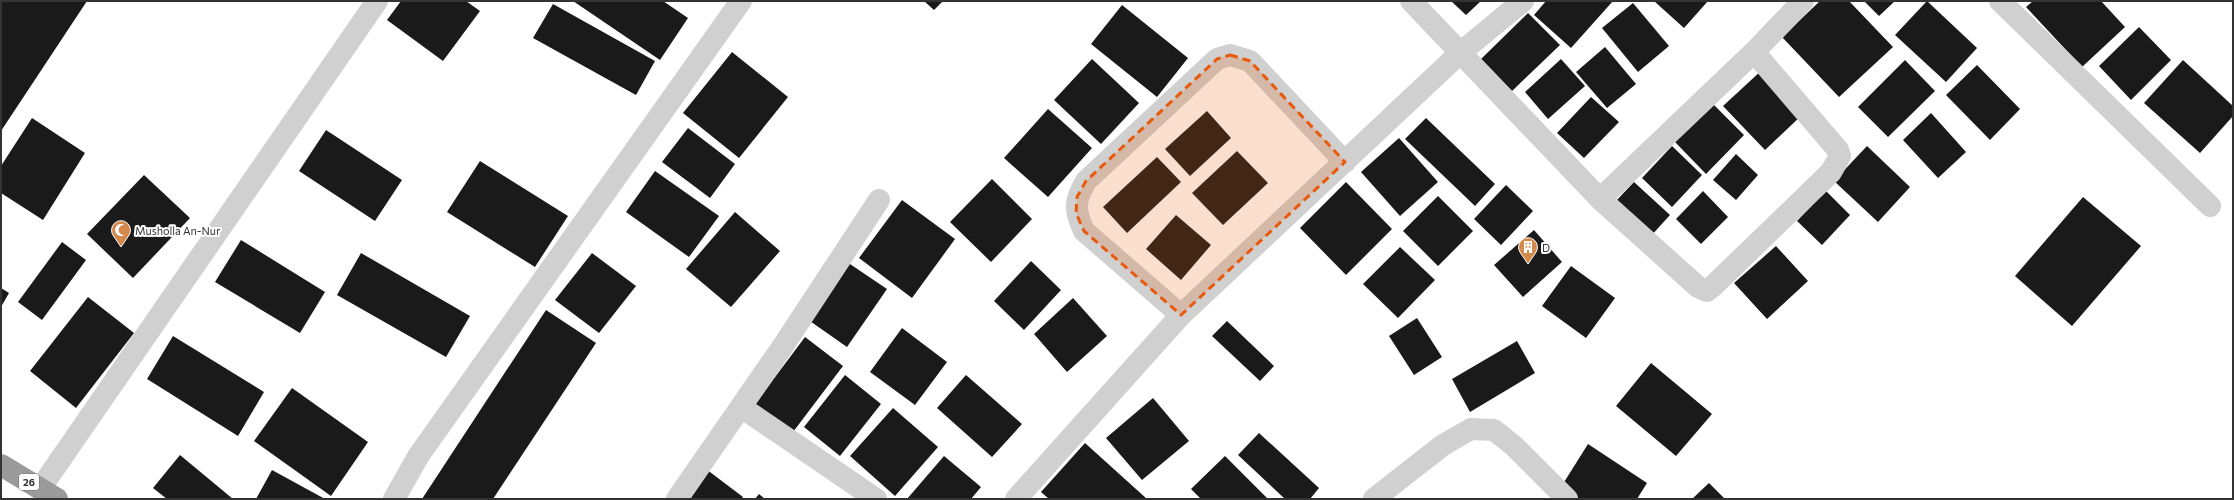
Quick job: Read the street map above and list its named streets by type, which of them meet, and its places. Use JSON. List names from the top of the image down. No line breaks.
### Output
{"streets":{"highway":["26"]},"places":{"mosque":["Musholla An-Nur"],"building":["D"]}}
